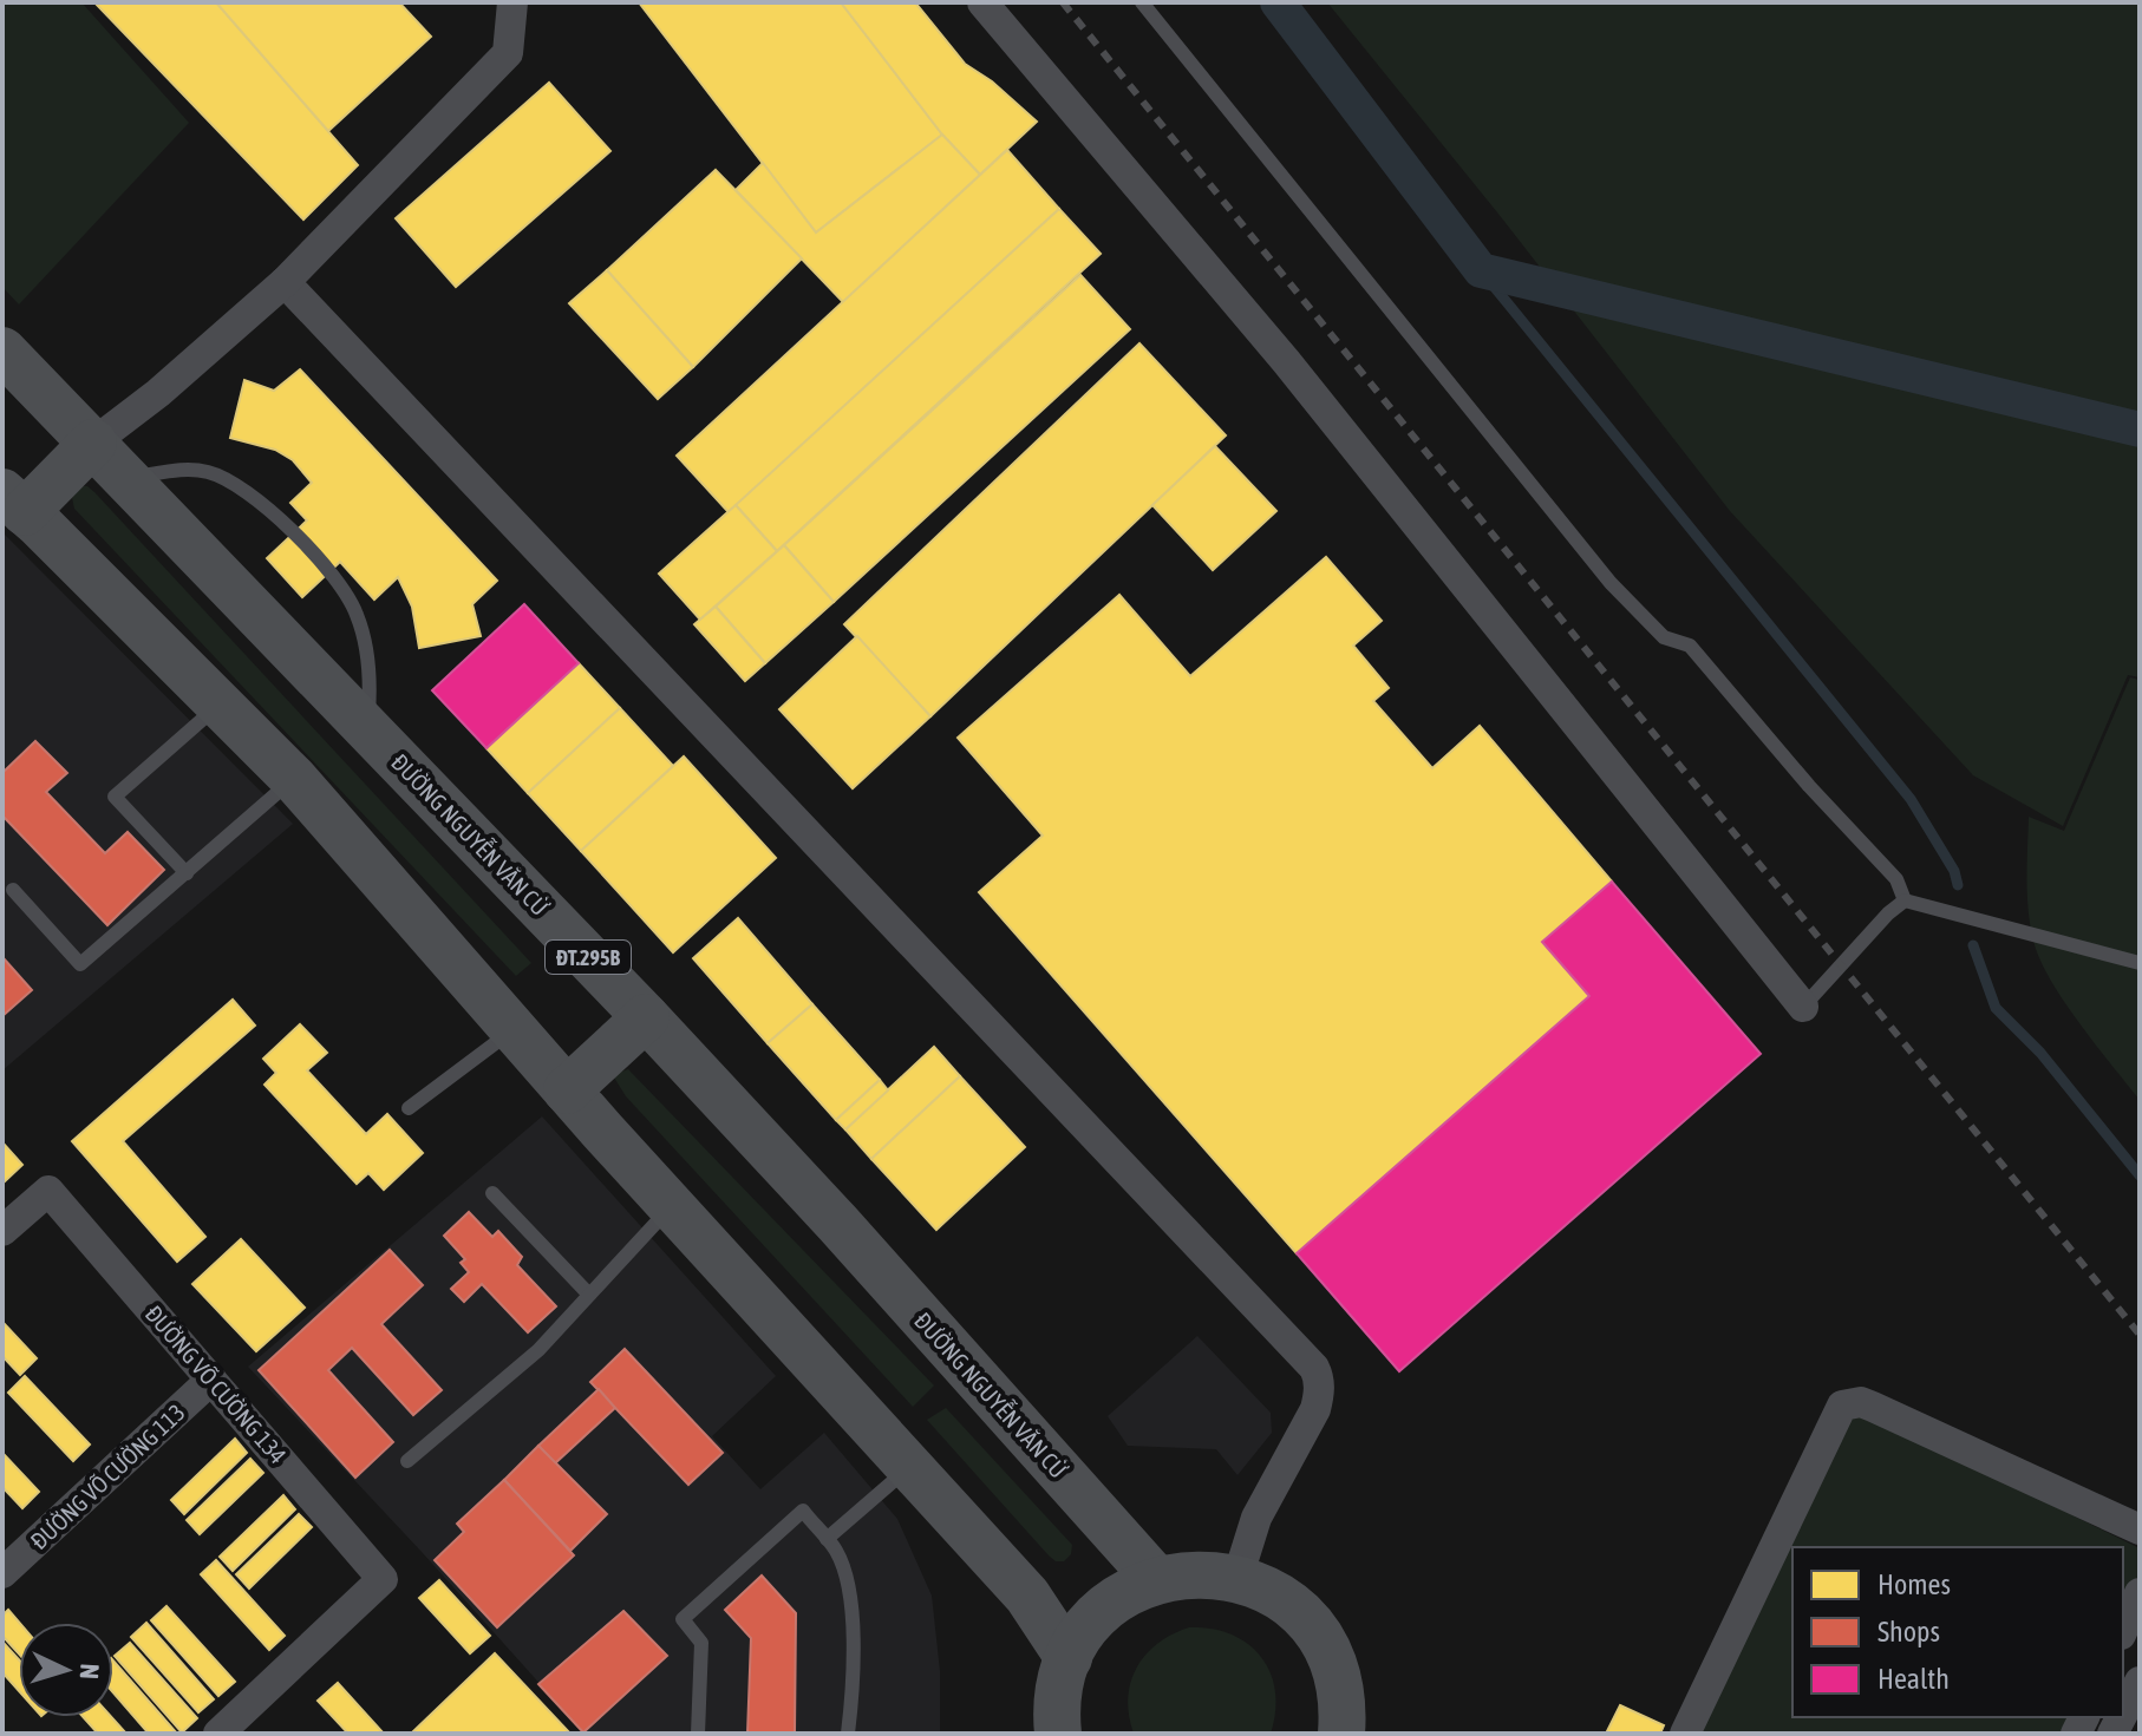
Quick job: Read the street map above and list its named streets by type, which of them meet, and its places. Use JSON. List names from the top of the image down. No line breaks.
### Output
{"streets":{"main road":["ĐƯỜNG NGUYỄN VĂN CỪ","ĐT.295B"],"street":["ĐƯỜNG VÕ CƯỜNG 134","ĐƯỜNG VÕ CƯỜNG 113"]},"crossings":[["ĐƯỜNG VÕ CƯỜNG 134","ĐƯỜNG VÕ CƯỜNG 113"]],"legend":["Homes","Shops","Health"],"north":"right"}
